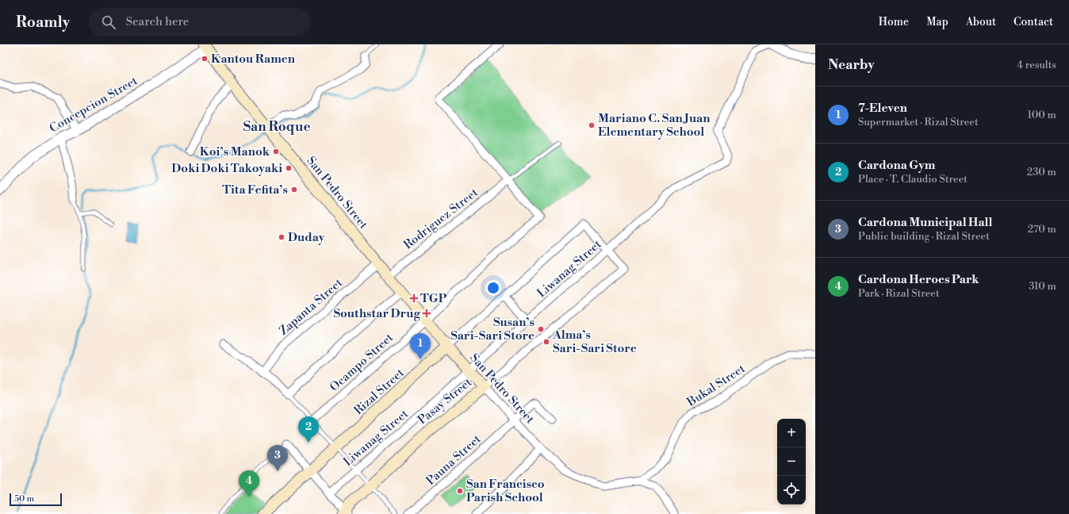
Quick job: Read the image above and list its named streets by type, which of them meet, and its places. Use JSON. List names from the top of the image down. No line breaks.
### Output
{"streets":{"main road":["San Pedro Street","Rizal Street","Pasay Street"],"street":["Concepcion Street","Rodriguez Street","Liwanag Street","Zapanta Street","Ocampo Street","Bukal Street","Pauna Street"]},"crossings":[["Concepcion Street","San Pedro Street"],["San Pedro Street","Rodriguez Street"],["San Pedro Street","Liwanag Street"],["San Pedro Street","Zapanta Street"],["San Pedro Street","Ocampo Street"],["San Pedro Street","Bukal Street"],["San Pedro Street","Rizal Street"],["San Pedro Street","Pasay Street"],["San Pedro Street","Pauna Street"],["Rodriguez Street","Ocampo Street"],["Liwanag Street","Rizal Street"],["Liwanag Street","Pasay Street"],["Rizal Street","Pasay Street"]],"districts":["San Roque"],"places":{"other":["Kantou Ramen","Mariano C. San Juan Elementary School","Koi’s Manok","Doki Doki Takoyaki","Tita Fefita’s","Duday","Susan’s Sari-Sari Store","Alma’s Sari-Sari Store","San Francisco Parish School"],"health":["TGP","Southstar Drug"]},"scale_bar":"50 m","page":{"header":"Roamly","search":"Search here","nav":["Home","Map","About","Contact"],"heading":["Nearby","4 results"],"list":[{"mark":"1","name":"7-Eleven","note":"Supermarket · Rizal Street","value":"100 m"},{"mark":"2","name":"Cardona Gym","note":"Place · T. Claudio Street","value":"230 m"},{"mark":"3","name":"Cardona Municipal Hall","note":"Public building · Rizal Street","value":"270 m"},{"mark":"4","name":"Cardona Heroes Park","note":"Park · Rizal Street","value":"310 m"}],"pins":["1","2","3","4"],"map_buttons":["+","−"],"scale":"50 m"}}
